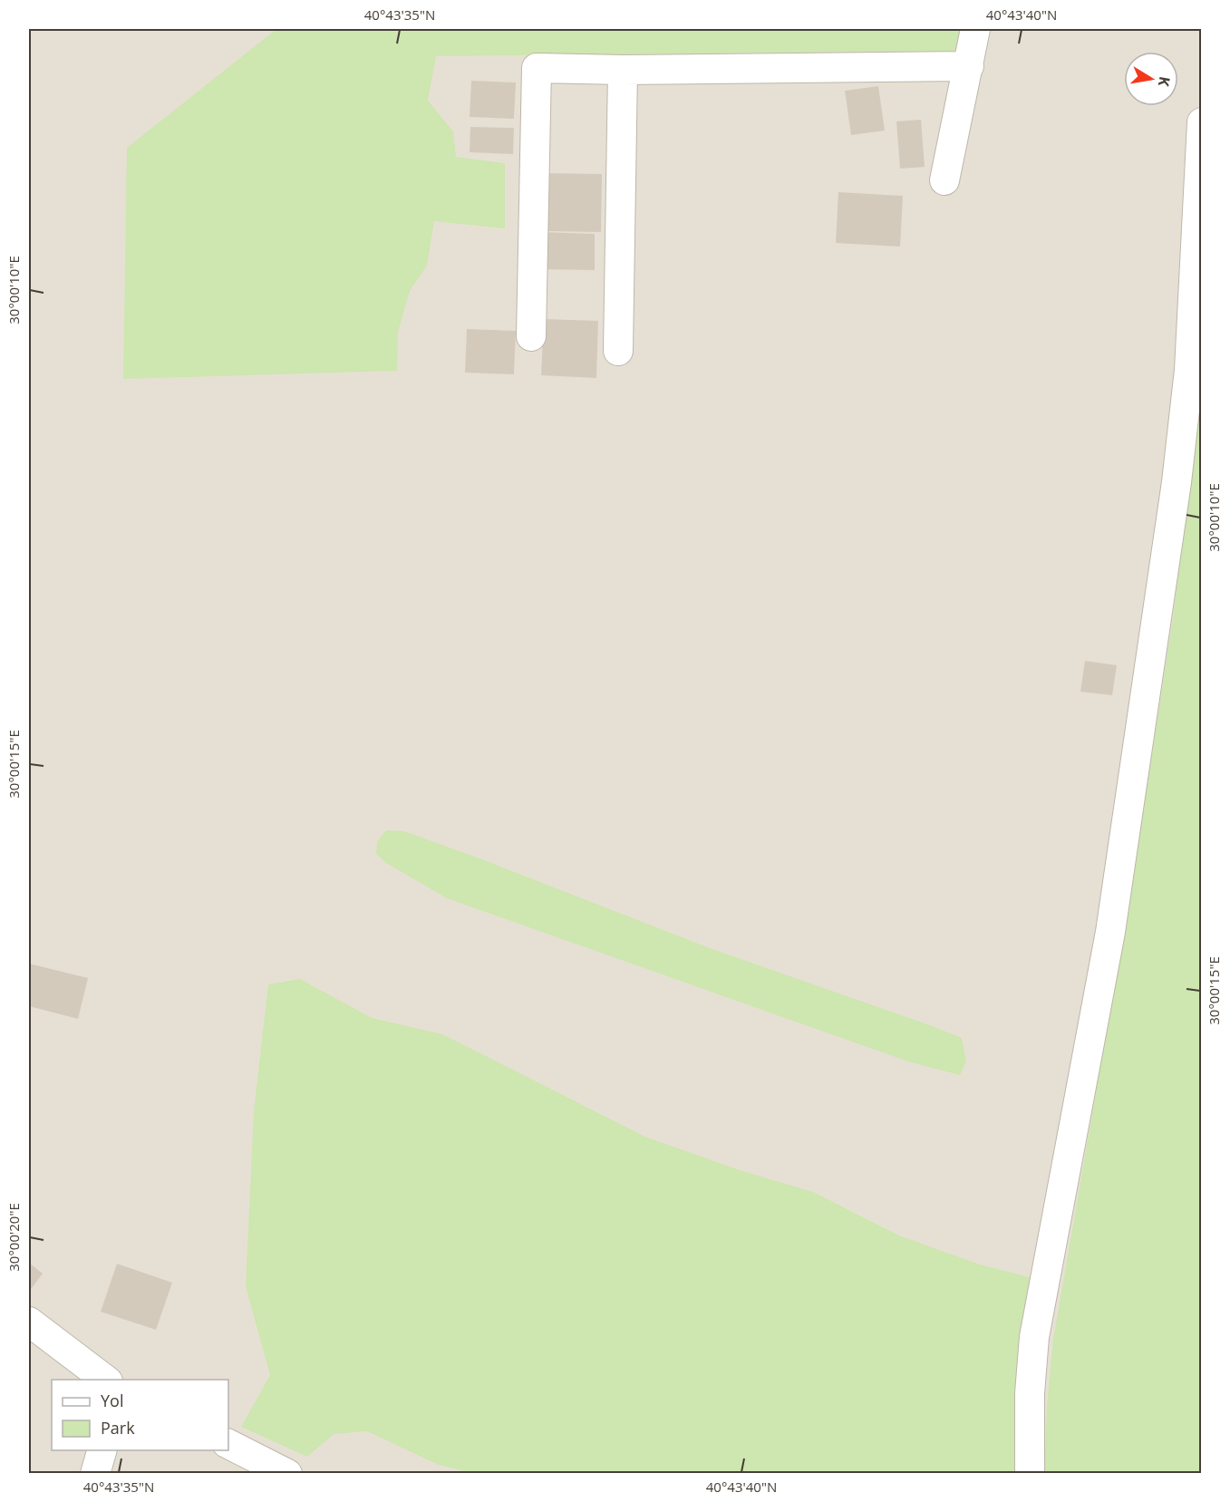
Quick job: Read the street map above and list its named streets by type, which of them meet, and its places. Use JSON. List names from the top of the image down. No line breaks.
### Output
{"legend":["Yol","Park"],"north":"right","coordinates":["40°43'35\"N","40°43'40\"N","30°00'10\"E","30°00'15\"E","30°00'20\"E"]}
